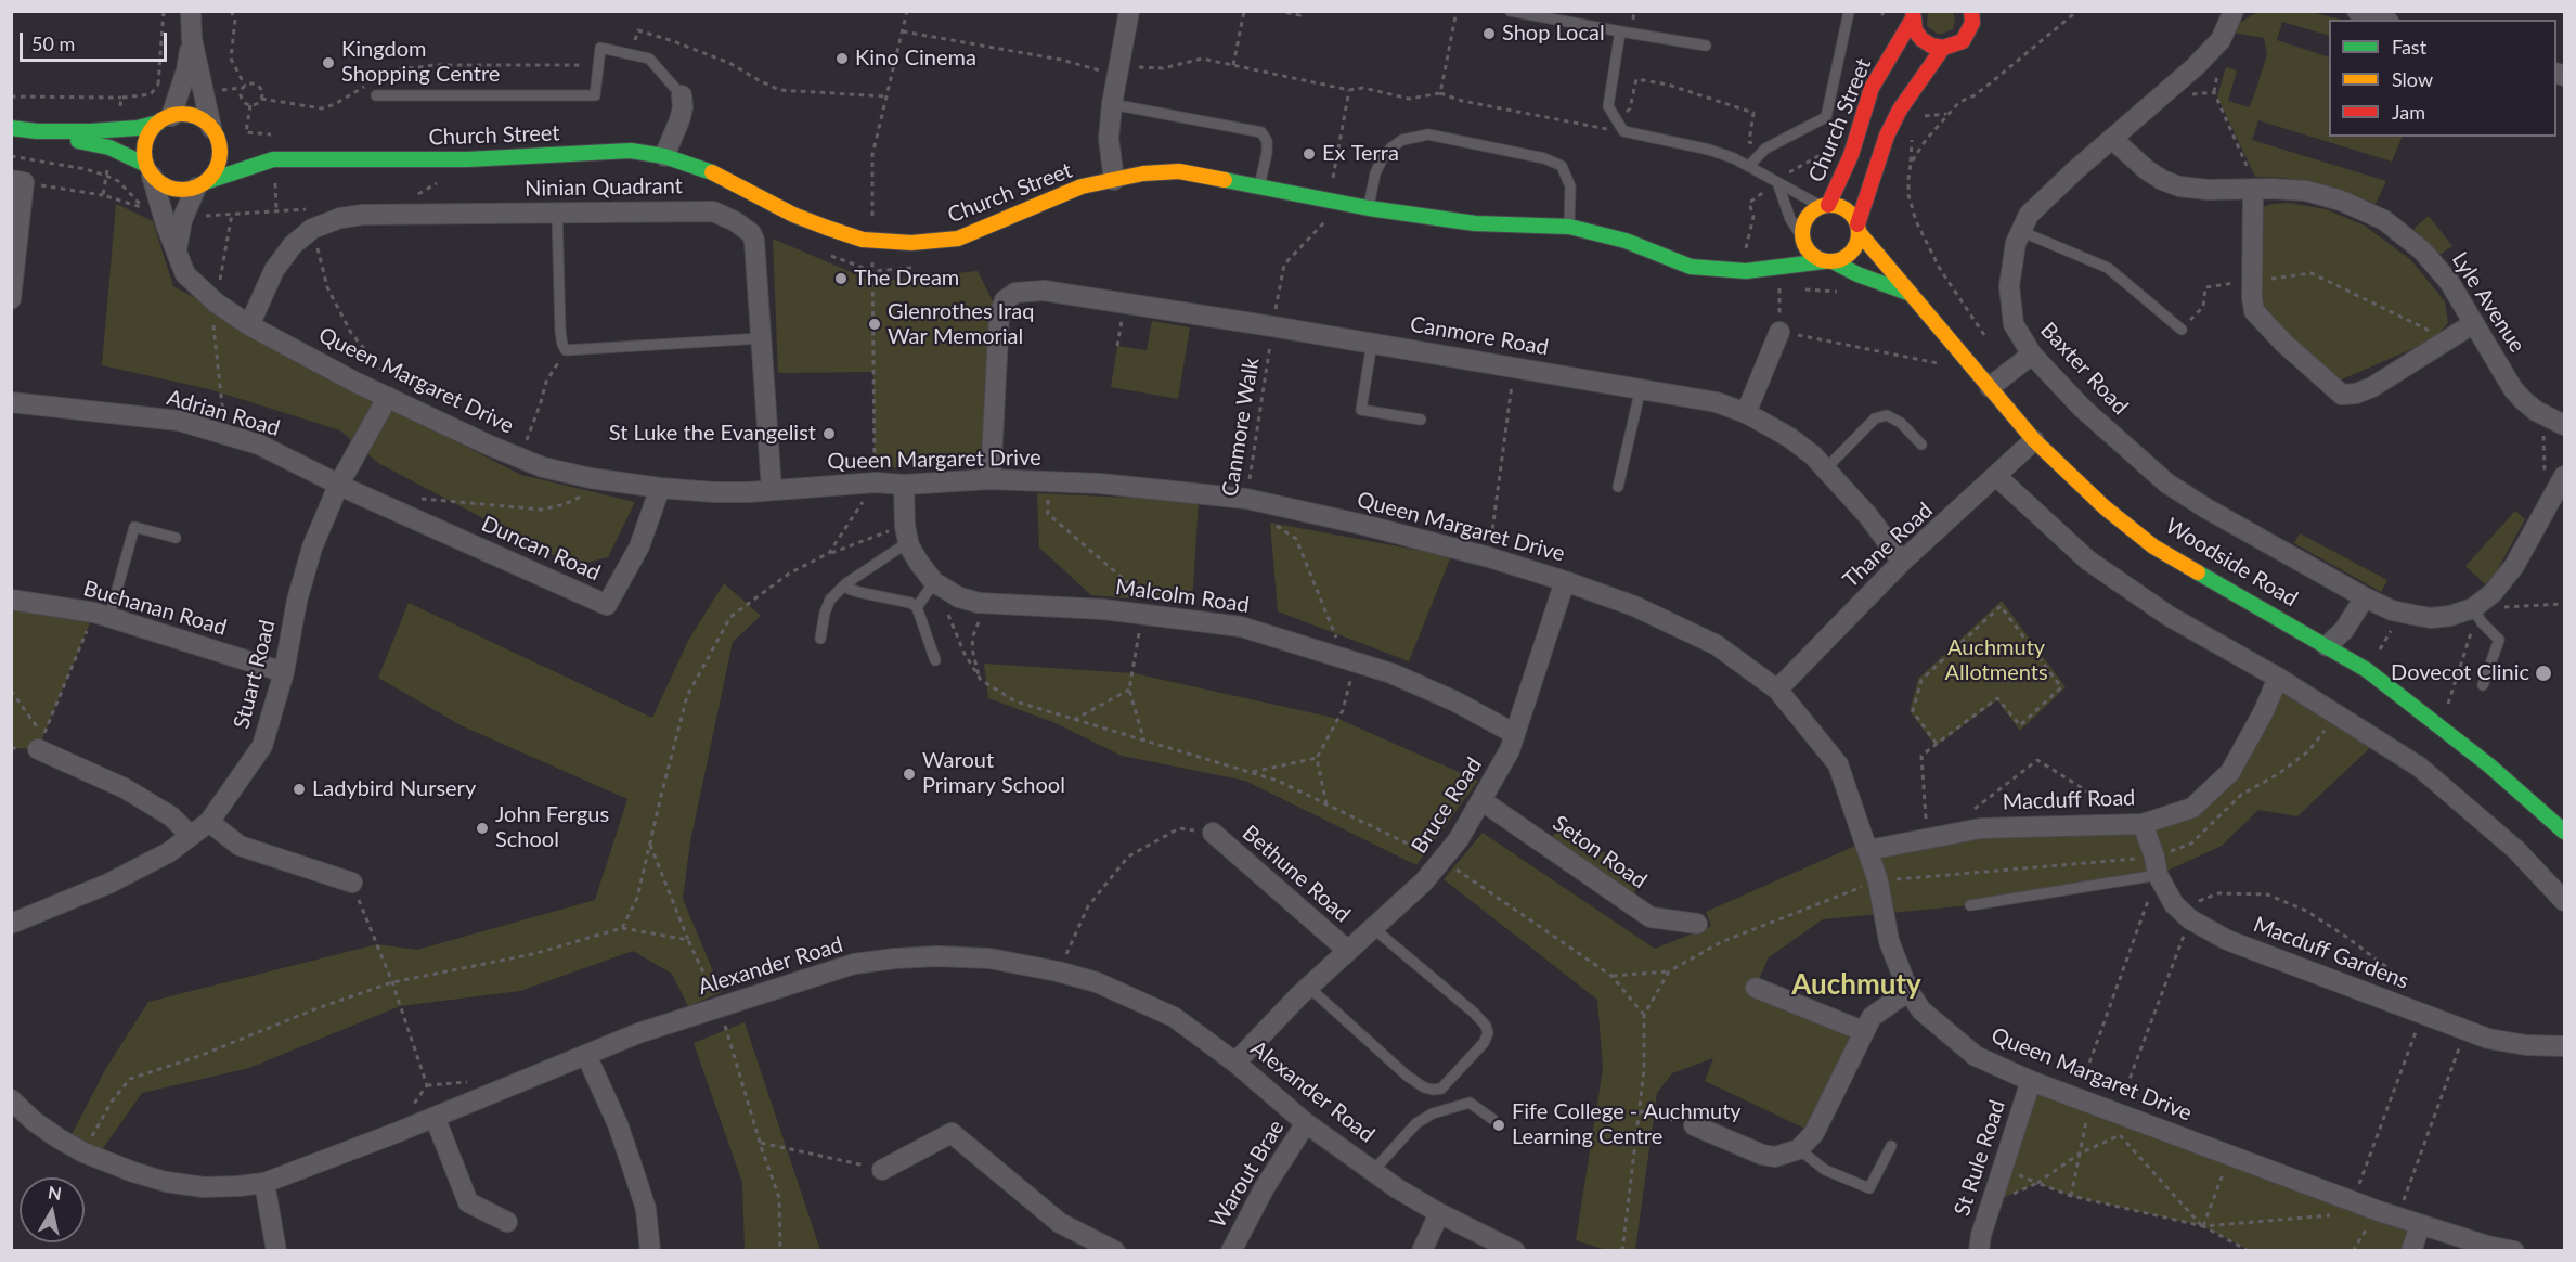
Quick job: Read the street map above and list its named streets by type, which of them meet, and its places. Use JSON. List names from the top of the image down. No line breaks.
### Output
{"streets":{"street":["Church Street","Ninian Quadrant","Lyle Avenue","Canmore Road","Baxter Road","Queen Margaret Drive","Adrian Road","Thane Road","Duncan Road","Woodside Road","Malcolm Road","Buchanan Road","Stuart Road","Macduff Road","Bruce Road","Seton Road","Bethune Road","Macduff Gardens","Alexander Road","St Rule Road","Warout Brae"],"path":["Canmore Walk"]},"crossings":[["Church Street","Queen Margaret Drive"],["Church Street","Canmore Walk"],["Church Street","Woodside Road"],["Ninian Quadrant","Queen Margaret Drive"],["Lyle Avenue","Baxter Road"],["Canmore Road","Queen Margaret Drive"],["Canmore Road","Canmore Walk"],["Canmore Road","Thane Road"],["Queen Margaret Drive","Canmore Walk"],["Queen Margaret Drive","Thane Road"],["Queen Margaret Drive","Duncan Road"],["Queen Margaret Drive","Stuart Road"],["Queen Margaret Drive","Macduff Road"],["Queen Margaret Drive","Bruce Road"],["Queen Margaret Drive","St Rule Road"],["Adrian Road","Duncan Road"],["Adrian Road","Stuart Road"],["Thane Road","Woodside Road"],["Duncan Road","Stuart Road"],["Malcolm Road","Bruce Road"],["Buchanan Road","Stuart Road"],["Macduff Road","Macduff Gardens"],["Bruce Road","Seton Road"],["Bruce Road","Bethune Road"],["Bruce Road","Alexander Road"],["Alexander Road","Warout Brae"]],"districts":["Auchmuty"],"parks":["Auchmuty Allotments"],"places":["Shop Local","Kino Cinema","Kingdom Shopping Centre","Ex Terra","The Dream","Glenrothes Iraq War Memorial","St Luke the Evangelist","Dovecot Clinic","Warout Primary School","Ladybird Nursery","John Fergus School","Fife College - Auchmuty Learning Centre"],"legend":["Fast","Slow","Jam"],"scale_bar":"50 m","north":"top"}
